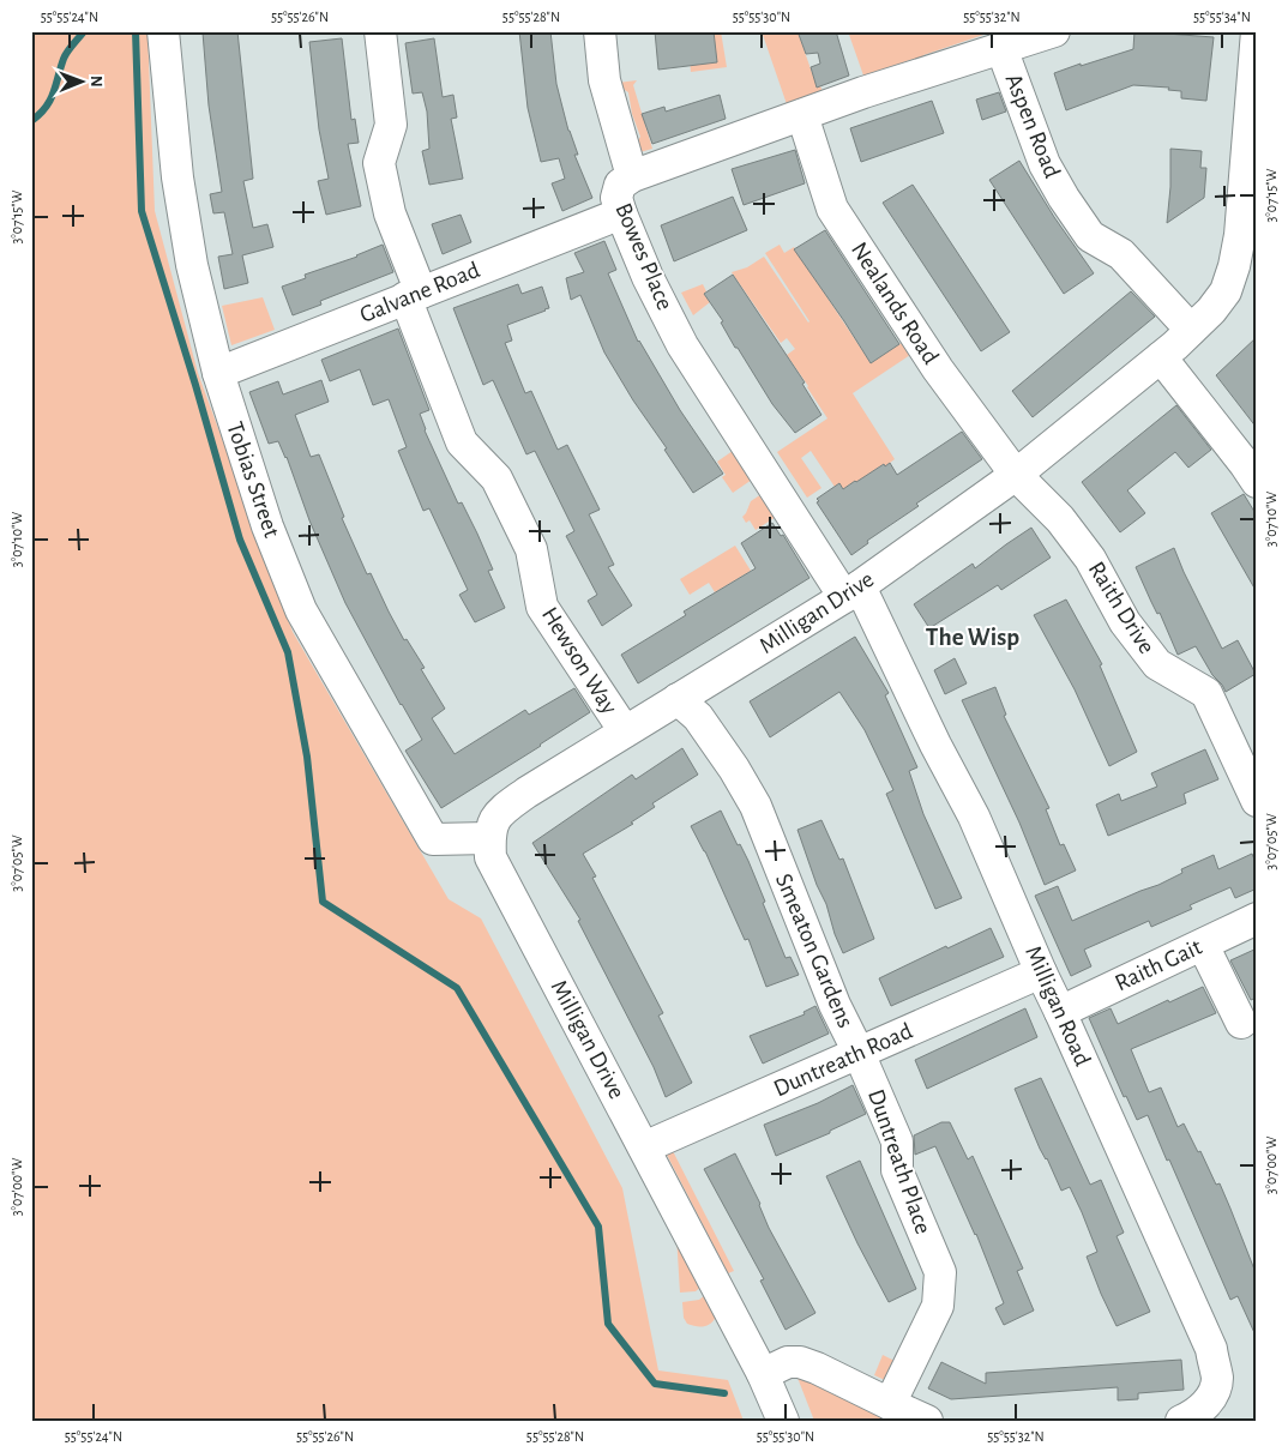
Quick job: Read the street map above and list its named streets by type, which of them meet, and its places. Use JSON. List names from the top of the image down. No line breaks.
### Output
{"streets":{"street":["Aspen Road","Bowes Place","Galvane Road","Nealands Road","Tobias Street","Raith Drive","Milligan Drive","Hewson Way","Smeaton Gardens","Raith Gait","Milligan Road","Duntreath Road","Duntreath Place"]},"crossings":[["Aspen Road","Bowes Place"],["Aspen Road","Milligan Drive"],["Bowes Place","Galvane Road"],["Bowes Place","Nealands Road"],["Bowes Place","Milligan Drive"],["Bowes Place","Milligan Road"],["Galvane Road","Tobias Street"],["Galvane Road","Hewson Way"],["Nealands Road","Raith Drive"],["Nealands Road","Milligan Drive"],["Tobias Street","Milligan Drive"],["Raith Drive","Milligan Drive"],["Milligan Drive","Hewson Way"],["Milligan Drive","Smeaton Gardens"],["Milligan Drive","Milligan Road"],["Milligan Drive","Duntreath Road"],["Smeaton Gardens","Duntreath Road"],["Smeaton Gardens","Duntreath Place"],["Raith Gait","Milligan Road"],["Milligan Road","Duntreath Road"],["Duntreath Road","Duntreath Place"]],"districts":["The Wisp"],"north":"right","coordinates":["55°55'24\"N","55°55'26\"N","55°55'28\"N","55°55'30\"N","55°55'32\"N","55°55'34\"N","3°07'15\"W","3°07'10\"W","3°07'05\"W","3°07'00\"W"]}
